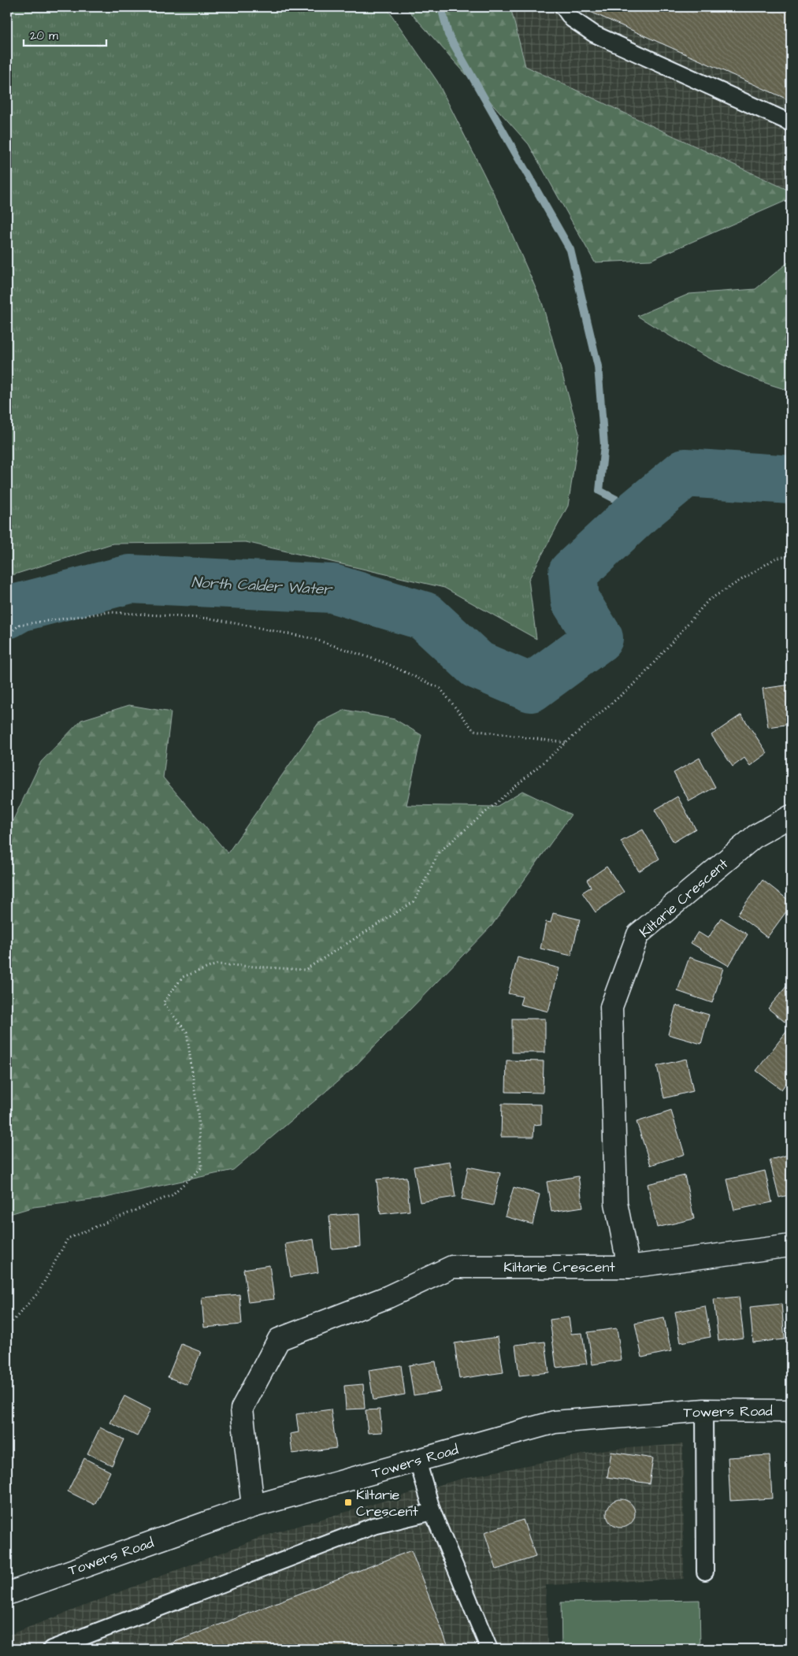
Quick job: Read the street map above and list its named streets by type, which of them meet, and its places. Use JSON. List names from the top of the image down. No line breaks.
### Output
{"streets":{"street":["Kiltarie Crescent","Towers Road"]},"crossings":[["Kiltarie Crescent","Towers Road"]],"water":["North Calder Water"],"places":{"transit":["Kiltarie Crescent"]},"scale_bar":"20 m"}
